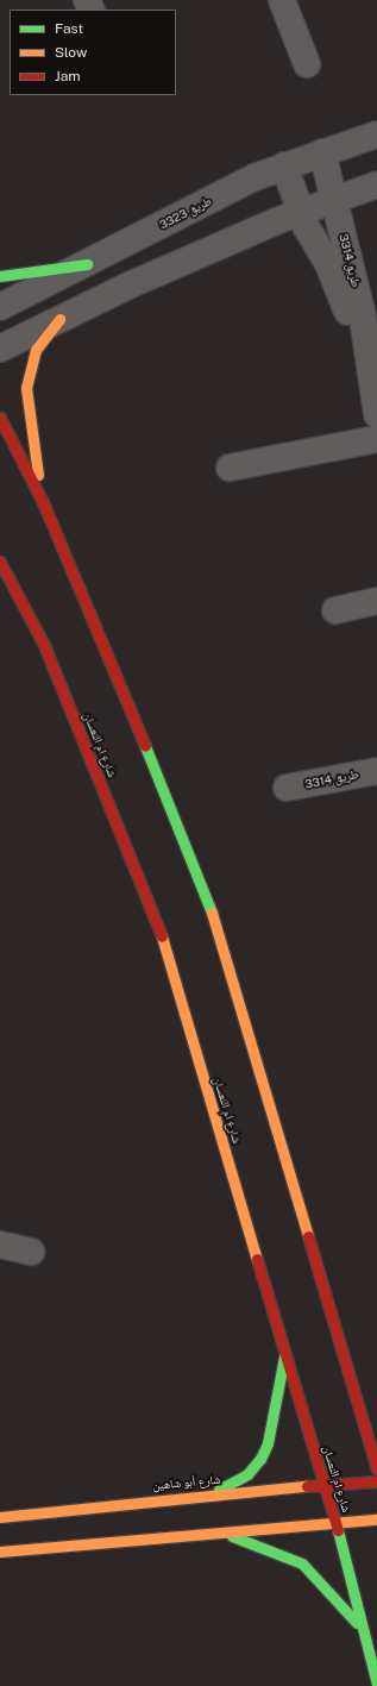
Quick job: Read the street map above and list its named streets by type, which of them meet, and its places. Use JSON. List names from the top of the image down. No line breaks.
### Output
{"streets":{"main road":["شارع ام النعسان","شارع أبو شاهين"],"street":["طريق 3323","طريق 3314"]},"crossings":[["طريق 3323","طريق 3314"],["شارع ام النعسان","شارع أبو شاهين"]],"legend":["Fast","Slow","Jam"]}
